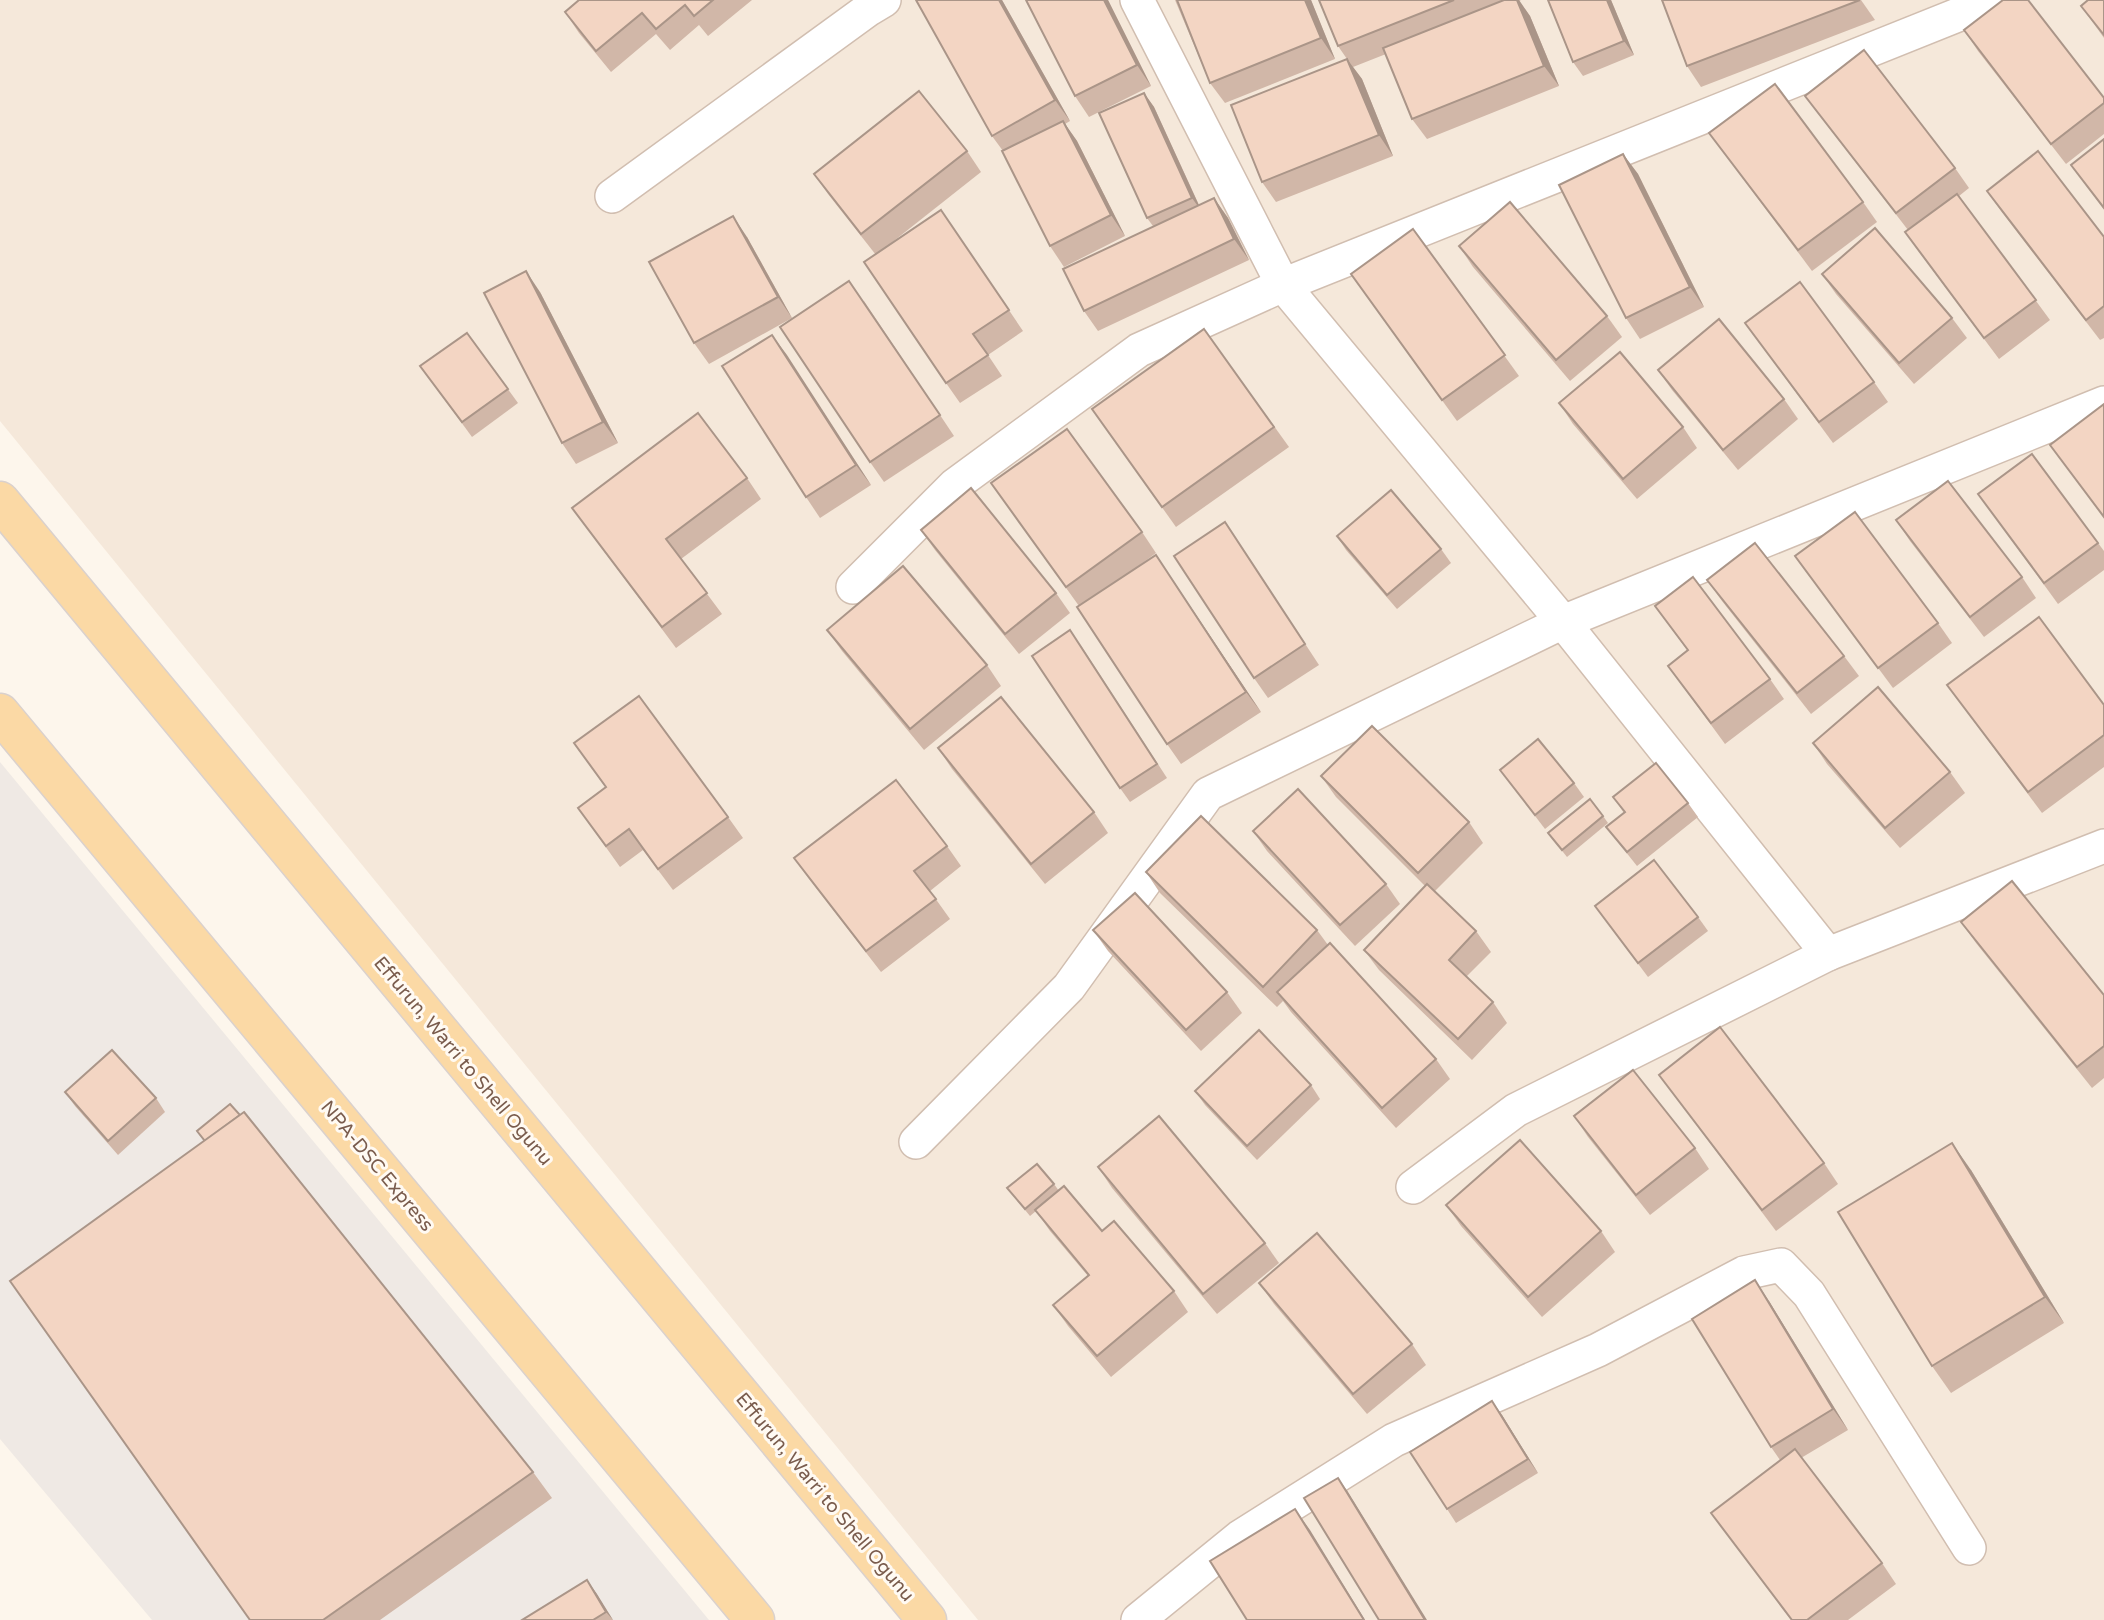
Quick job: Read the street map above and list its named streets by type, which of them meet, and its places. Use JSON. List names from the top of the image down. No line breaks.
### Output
{"streets":{"main road":["Effurun, Warri to Shell Ogunu","NPA-DSC Express"]}}
